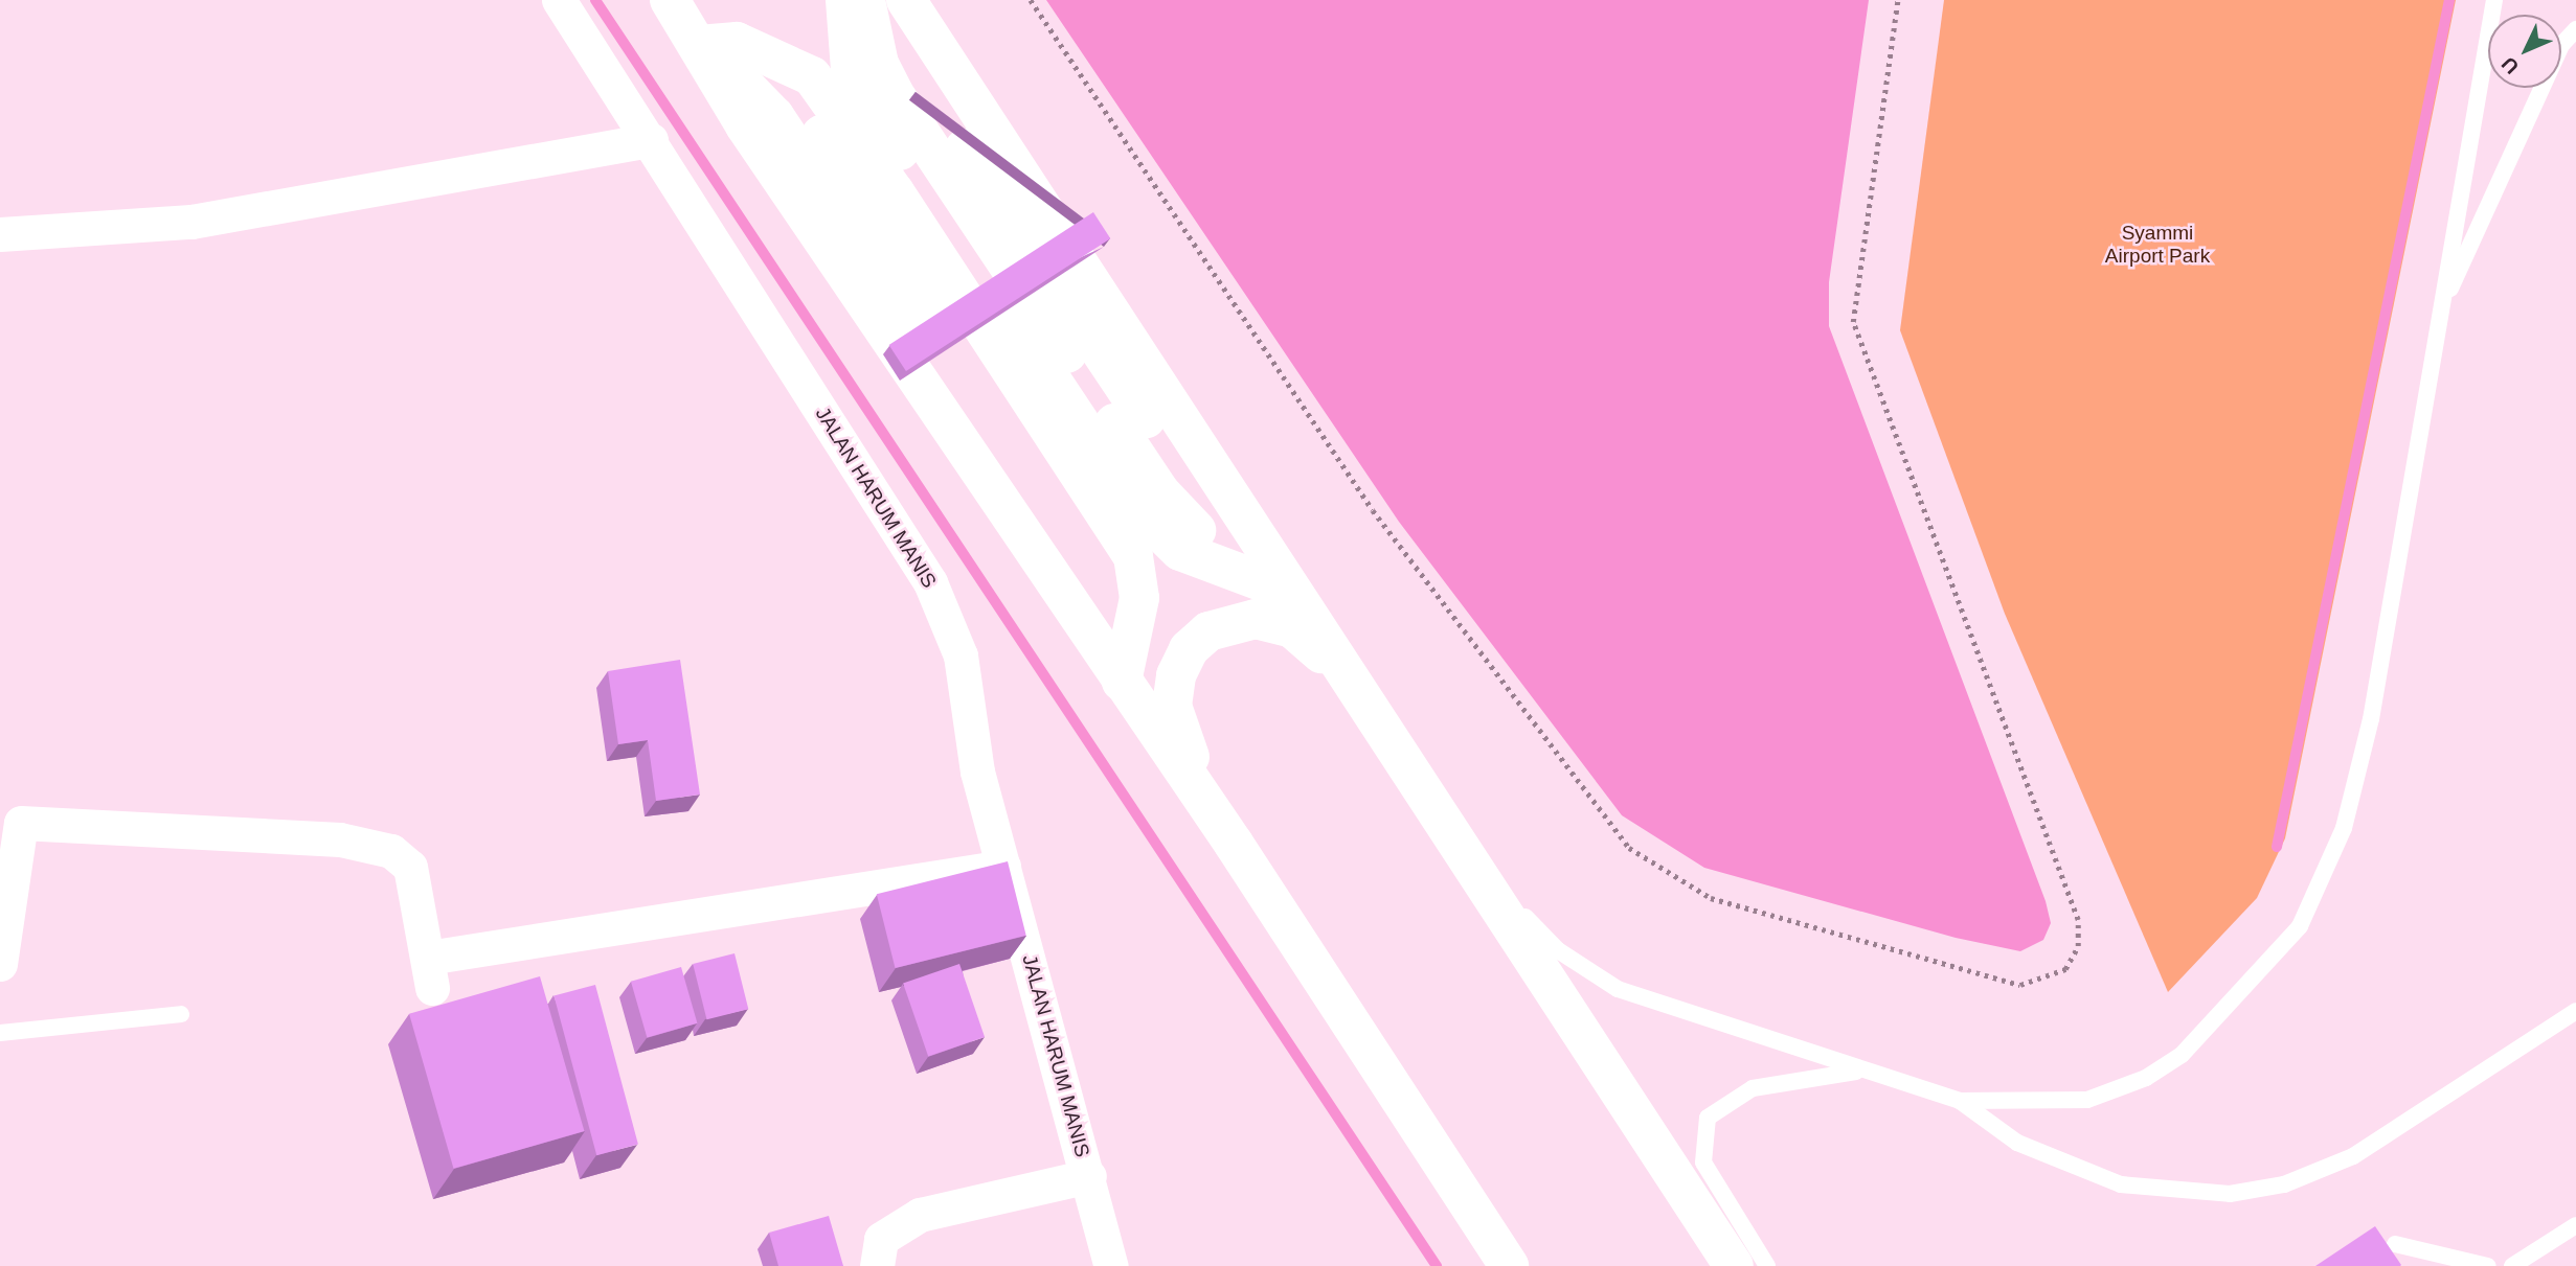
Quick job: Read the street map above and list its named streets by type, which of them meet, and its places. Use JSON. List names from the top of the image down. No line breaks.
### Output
{"streets":{"street":["JALAN HARUM MANIS"]},"parks":["Syammi Airport Park"],"north":"bottom left"}
